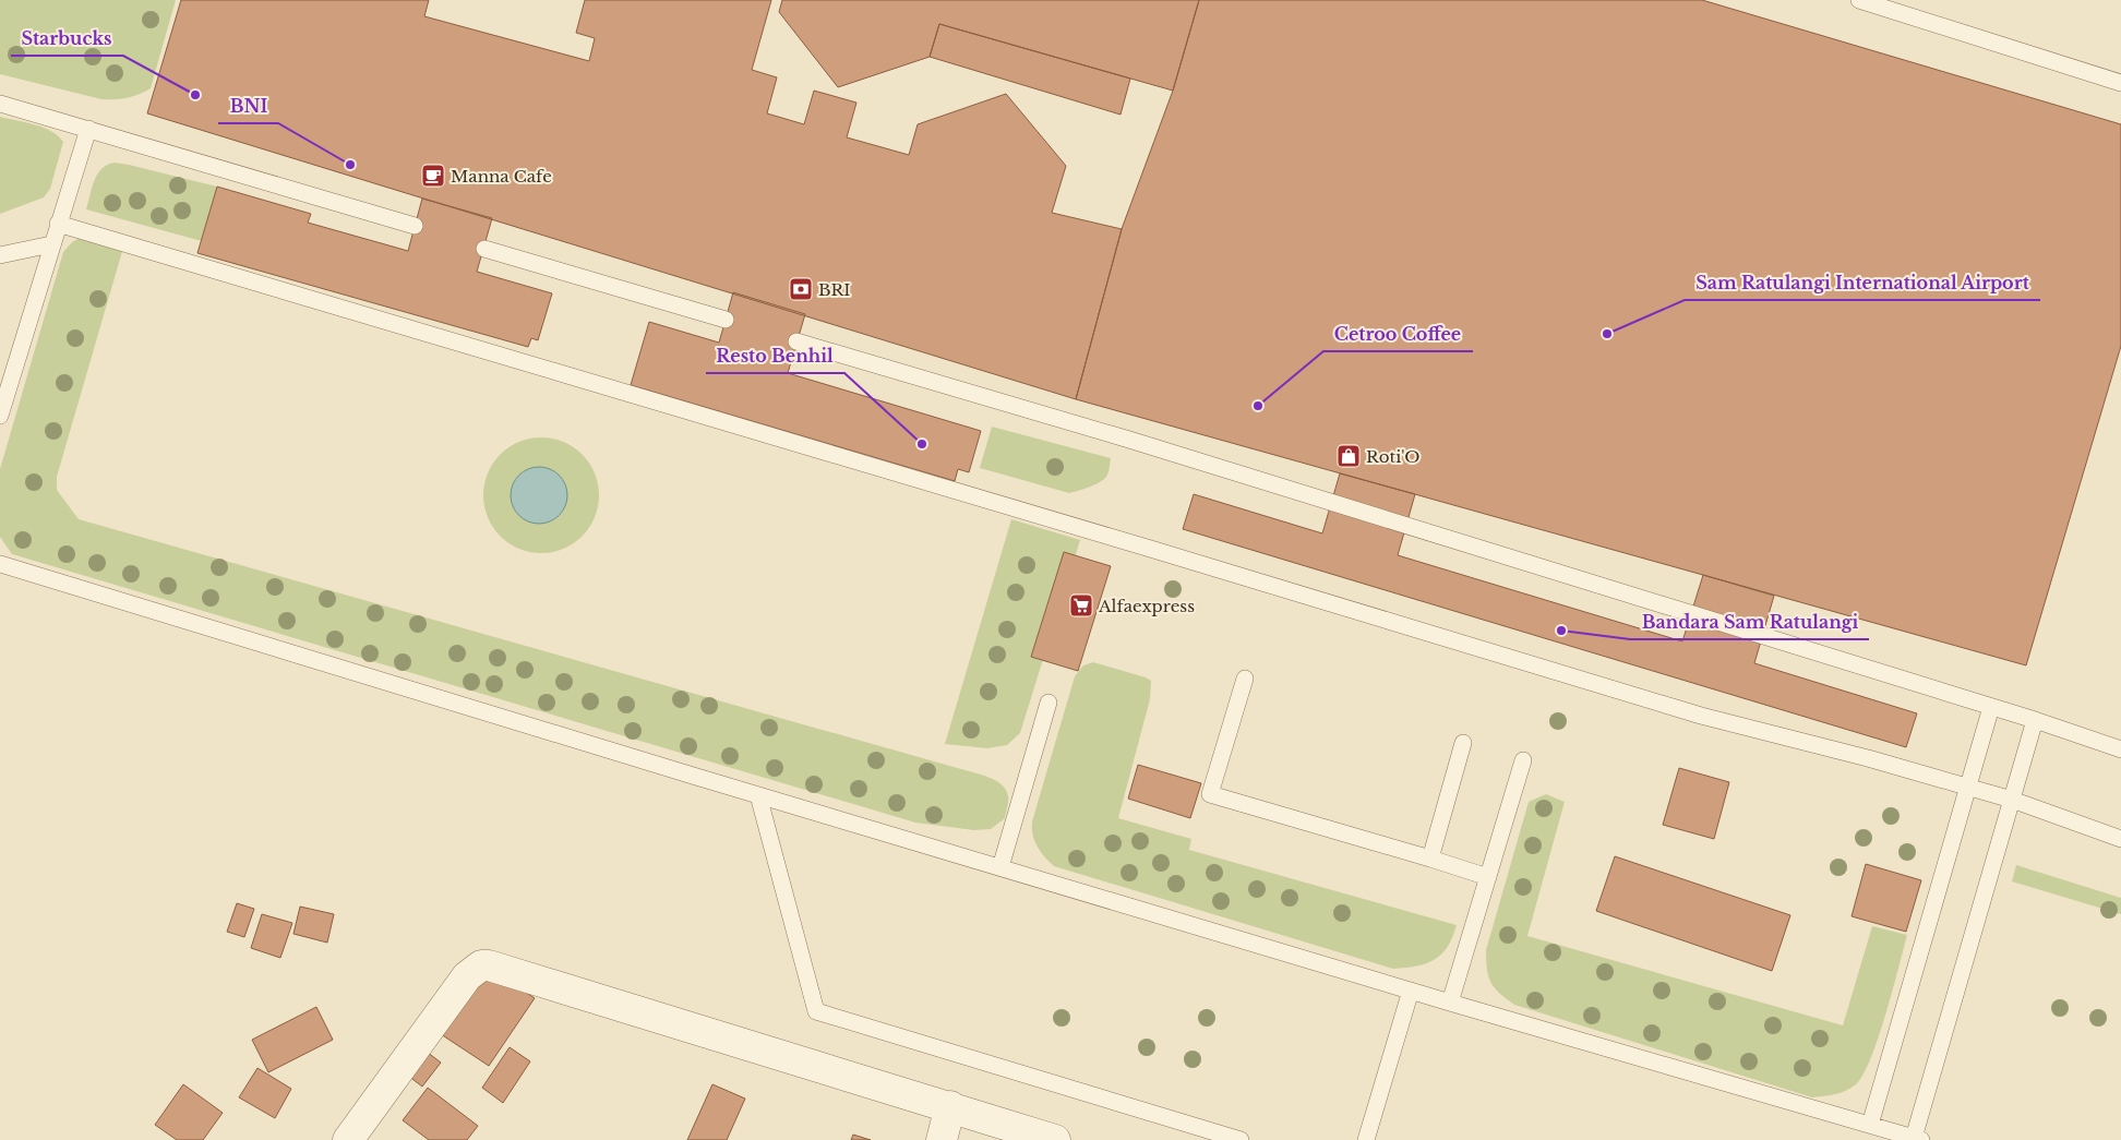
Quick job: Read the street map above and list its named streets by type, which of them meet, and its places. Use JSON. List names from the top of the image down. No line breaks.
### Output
{"places":{"other":["Starbucks","BNI","Sam Ratulangi International Airport","Cetroo Coffee","Resto Benhil","Bandara Sam Ratulangi"],"cafe":["Manna Cafe"],"bank":["BRI"],"shop":["Roti'O"],"supermarket":["Alfaexpress"]}}
